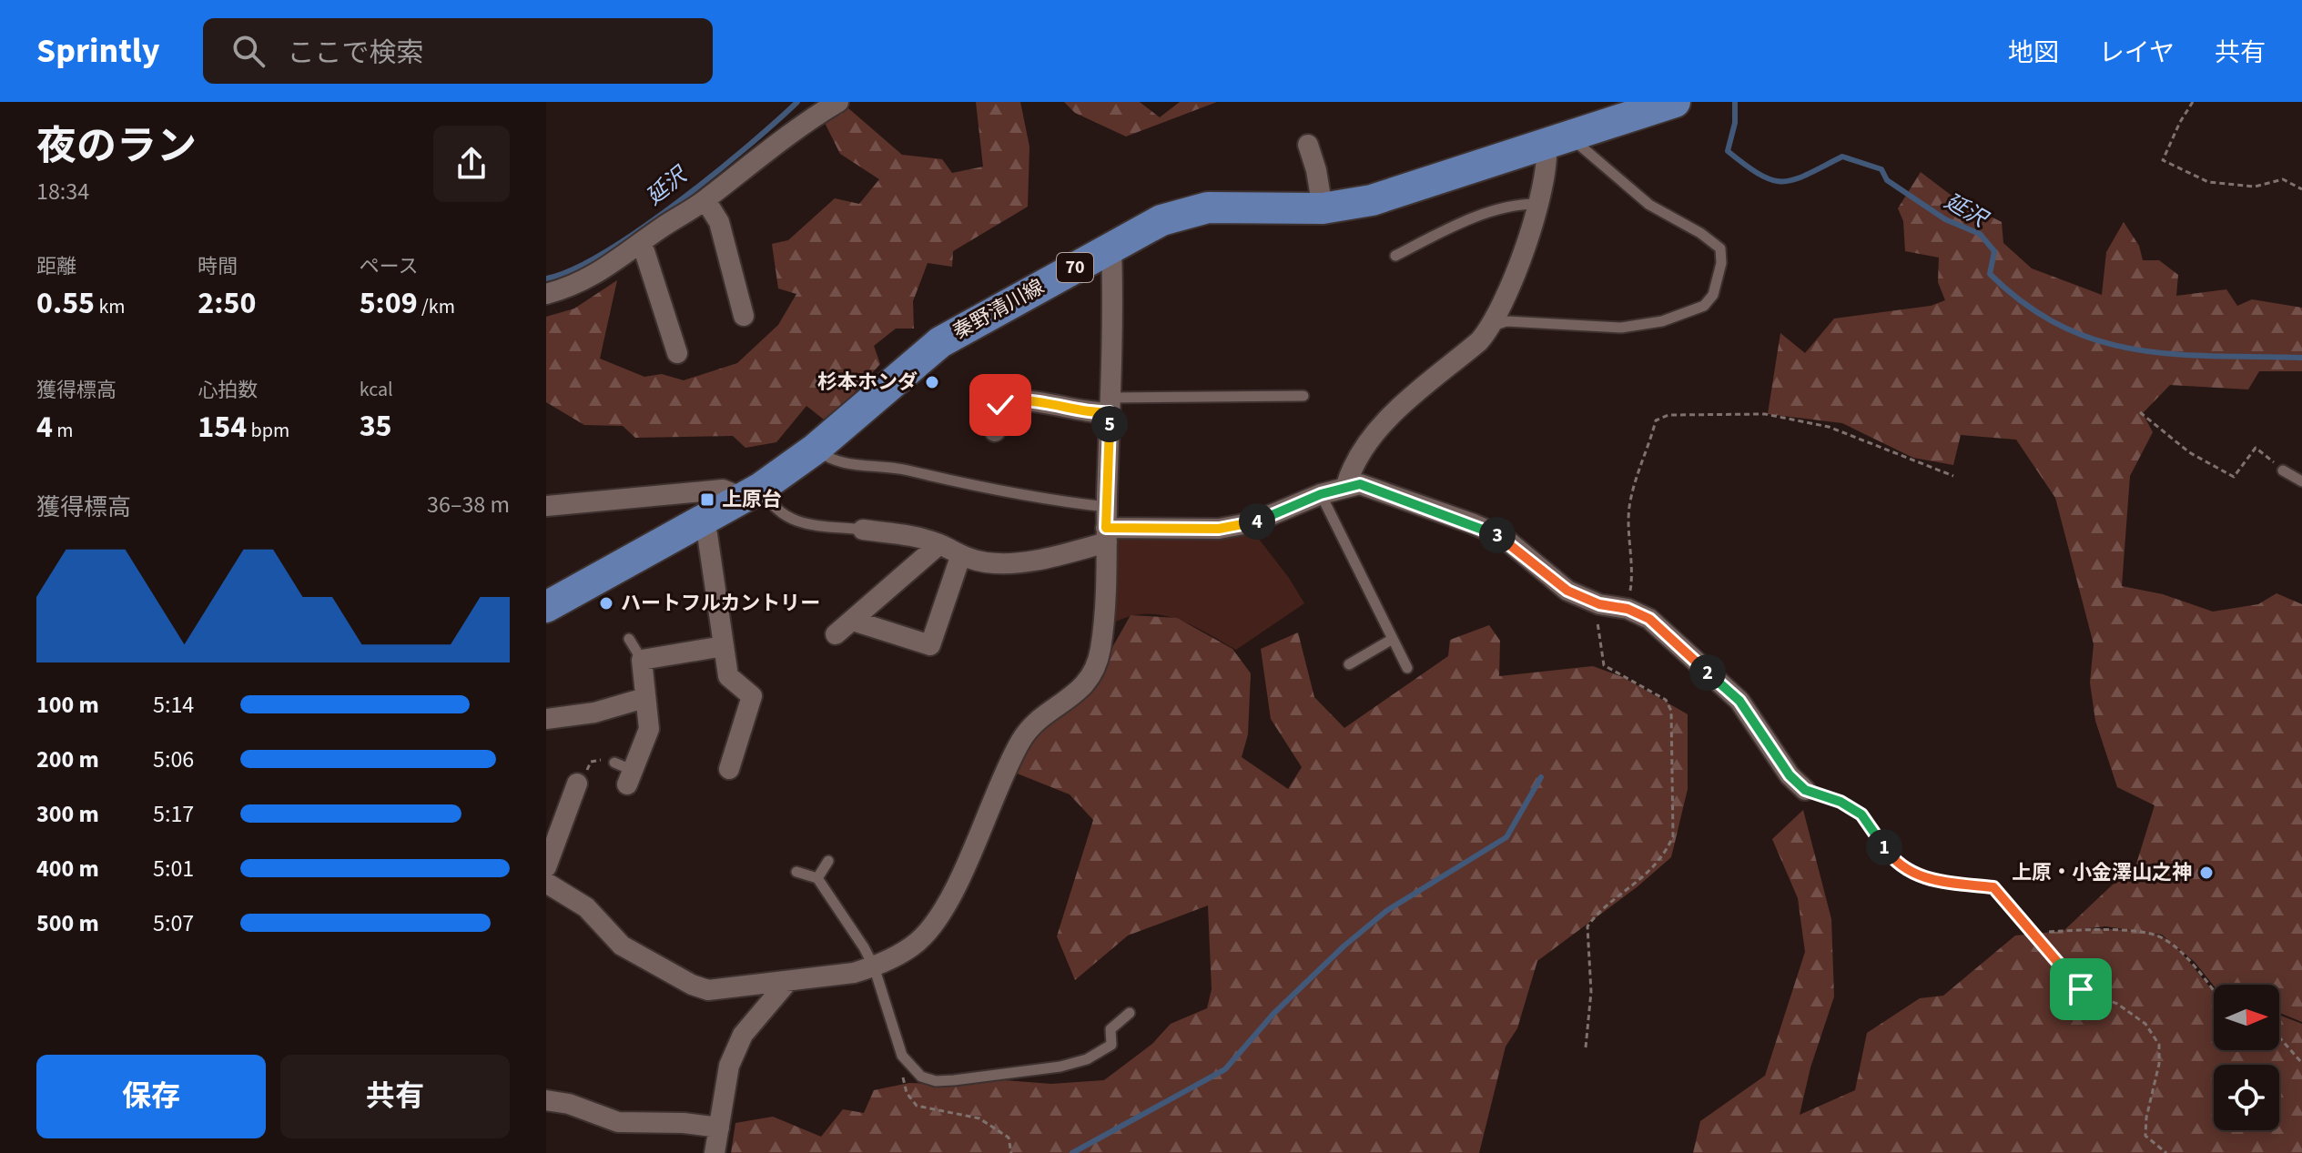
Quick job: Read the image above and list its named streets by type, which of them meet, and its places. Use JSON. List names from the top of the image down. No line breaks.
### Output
{"streets":{"main road":["70","秦野清川線"]},"water":["延沢"],"places":{"other":["杉本ホンダ","ハートフルカントリー","上原・小金澤山之神"],"transit":["上原台"]},"north":"right","page":{"header":"Sprintly","search":"ここで検索","nav":["地図","レイヤ","共有"],"heading":["夜のラン","18:34"],"stats":[["距離","0.55 km"],["時間","2:50"],["ペース","5:09 /km"],["獲得標高","4 m"],["心拍数","154 bpm"],["kcal","35"]],"pins":["5","4","3","2","1"],"chart":["獲得標高","36–38 m"],"list":[{"name":"100 m","note":"5:14"},{"name":"200 m","note":"5:06"},{"name":"300 m","note":"5:17"},{"name":"400 m","note":"5:01"},{"name":"500 m","note":"5:07"}],"buttons":["保存","共有"]}}
